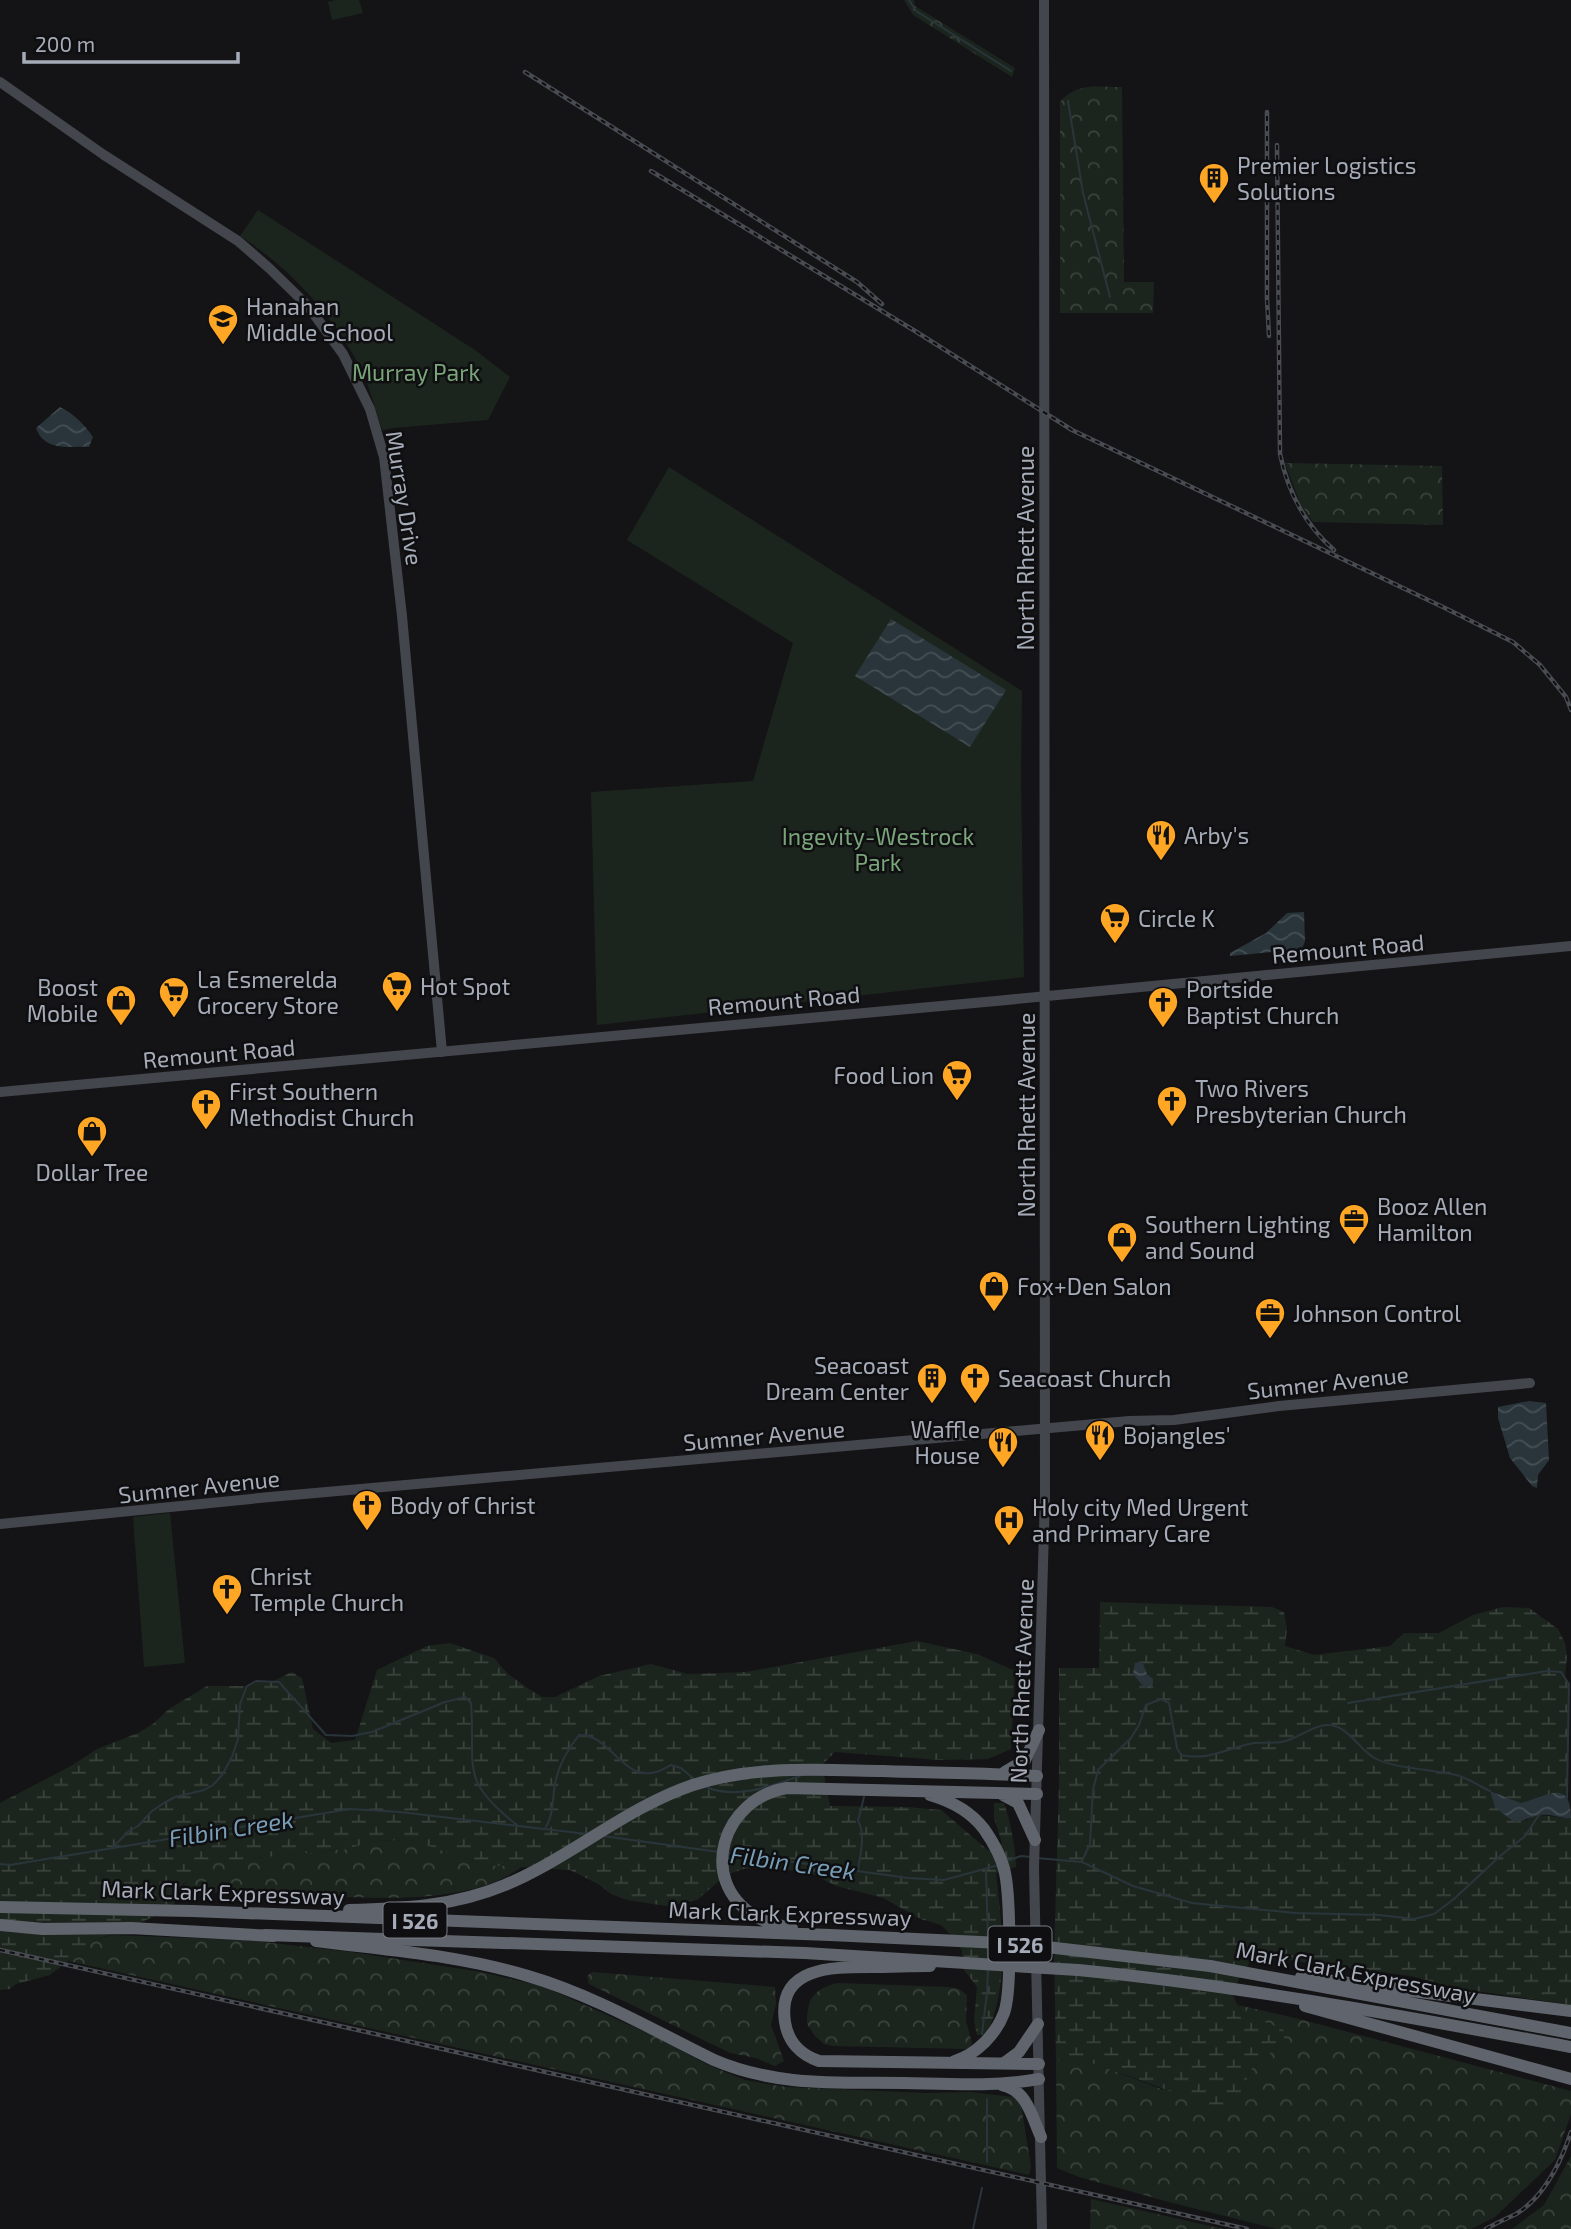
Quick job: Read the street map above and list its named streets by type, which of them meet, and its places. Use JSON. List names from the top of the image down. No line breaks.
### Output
{"streets":{"highway":["Mark Clark Expressway","I 526"],"main road":["Murray Drive","North Rhett Avenue","Remount Road","Sumner Avenue"]},"crossings":[["Murray Drive","Remount Road"],["North Rhett Avenue","Remount Road"],["North Rhett Avenue","Sumner Avenue"]],"water":["Filbin Creek"],"parks":["Murray Park","Ingevity-Westrock Park"],"places":{"building":["Premier Logistics Solutions","Seacoast Dream Center"],"school or university":["Hanahan Middle School"],"restaurant":["Arby's","Bojangles'","Waffle House"],"supermarket":["Circle K","Hot Spot","La Esmerelda Grocery Store","Food Lion"],"shop":["Boost Mobile","Dollar Tree","Southern Lighting and Sound","Fox+Den Salon"],"church":["Portside Baptist Church","Two Rivers Presbyterian Church","First Southern Methodist Church","Seacoast Church","Body of Christ","Christ Temple Church"],"office":["Booz Allen Hamilton","Johnson Control"],"hospital":["Holy city Med Urgent and Primary Care"]},"scale_bar":"200 m"}
